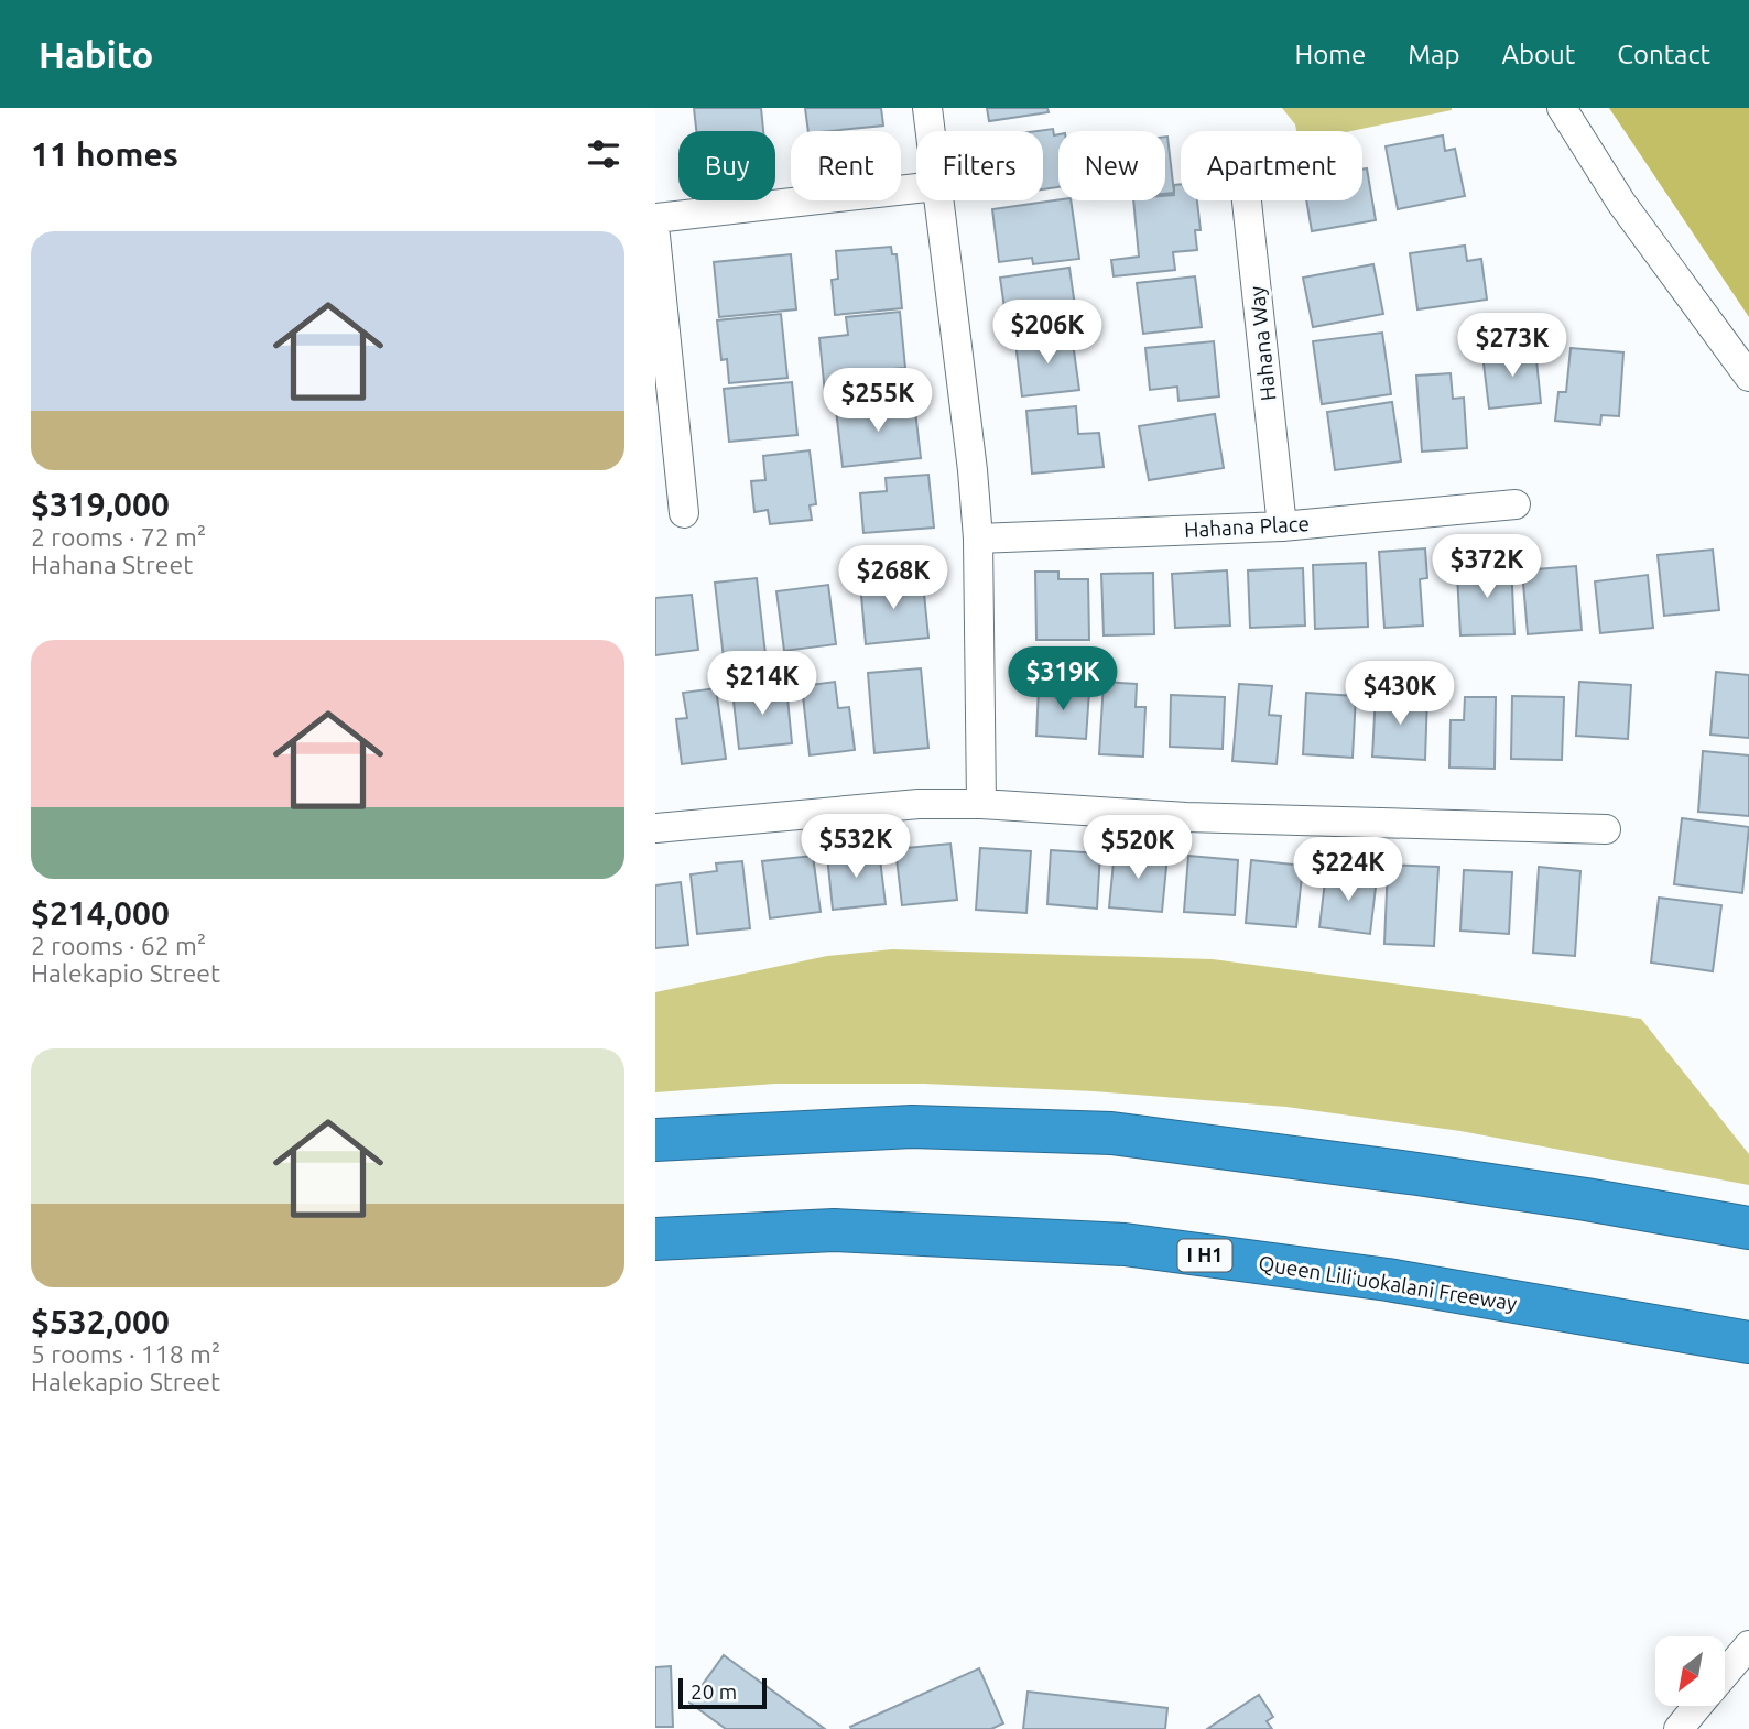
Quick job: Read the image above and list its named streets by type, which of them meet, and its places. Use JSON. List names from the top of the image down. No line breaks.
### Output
{"streets":{"highway":["I H1","Queen Liliʻuokalani Freeway"],"street":["Hahana Way","Hahana Place"]},"crossings":[["Hahana Way","Hahana Place"]],"scale_bar":"20 m","north":"bottom left","page":{"header":"Habito","nav":["Home","Map","About","Contact"],"heading":"11 homes","chip":["Buy","Rent","Filters","New","Apartment"],"list":[{"name":"$319,000","note":"2 rooms · 72 m² · Hahana Street"},{"name":"$214,000","note":"2 rooms · 62 m² · Halekapio Street"},{"name":"$532,000","note":"5 rooms · 118 m² · Halekapio Street"}],"price":["$206K","$273K","$255K","$372K","$268K","$319K","$214K","$430K","$532K","$520K","$224K"],"scale":"20 m"}}
